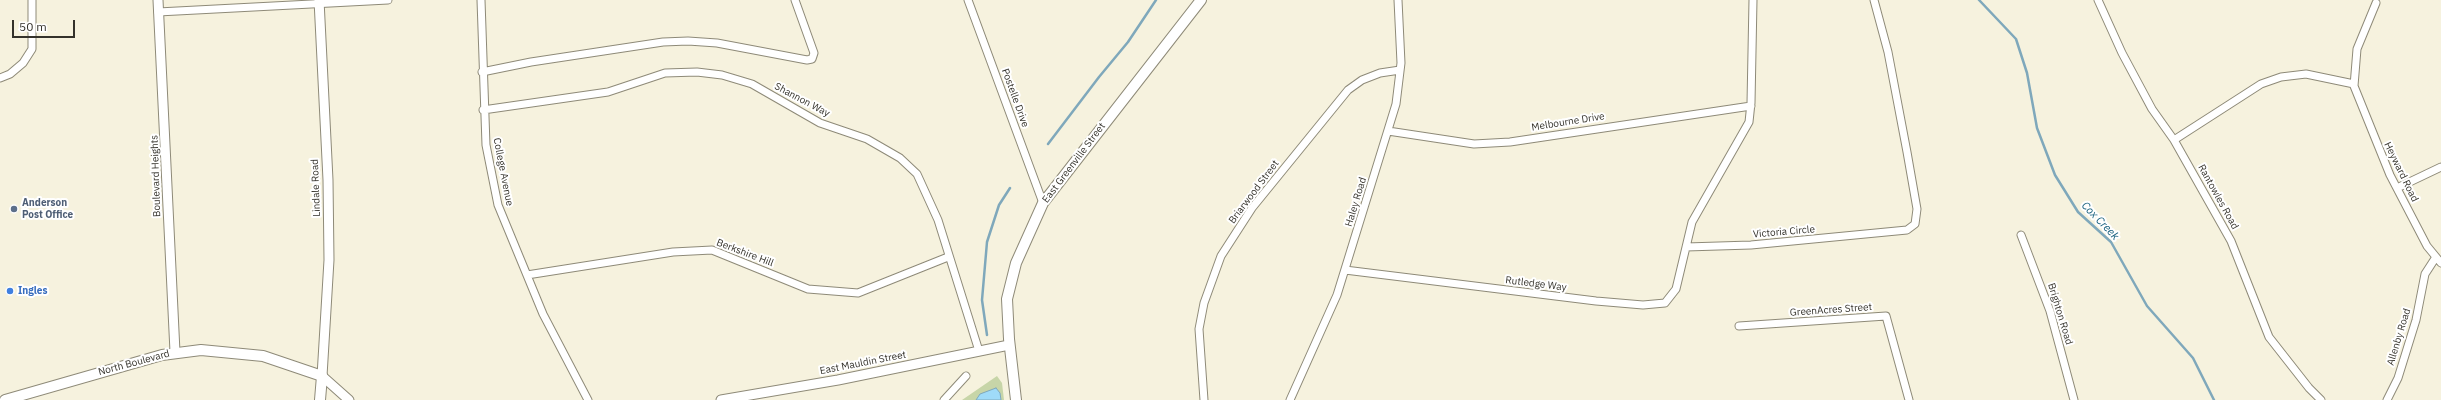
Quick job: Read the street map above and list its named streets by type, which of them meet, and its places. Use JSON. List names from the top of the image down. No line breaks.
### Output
{"streets":{"main road":["East Greenville Street","North Boulevard"],"street":["Postelle Drive","Shannon Way","Melbourne Drive","College Avenue","Heyward Road","Boulevard Heights","Lindale Road","Briarwood Street","Rantowles Road","Haley Road","Victoria Circle","Berkshire Hill","Rutledge Way","GreenAcres Street","Brighton Road","Allenby Road","East Mauldin Street"]},"crossings":[["Postelle Drive","East Greenville Street"],["Shannon Way","College Avenue"],["Shannon Way","Berkshire Hill"],["Shannon Way","East Mauldin Street"],["Melbourne Drive","Haley Road"],["East Greenville Street","East Mauldin Street"],["College Avenue","Berkshire Hill"],["Heyward Road","Allenby Road"],["Boulevard Heights","North Boulevard"],["Lindale Road","North Boulevard"],["Briarwood Street","Haley Road"],["Haley Road","Rutledge Way"],["Victoria Circle","Rutledge Way"]],"water":["Cox Creek"],"places":["Anderson Post Office","Ingles"],"scale_bar":"50 m"}
